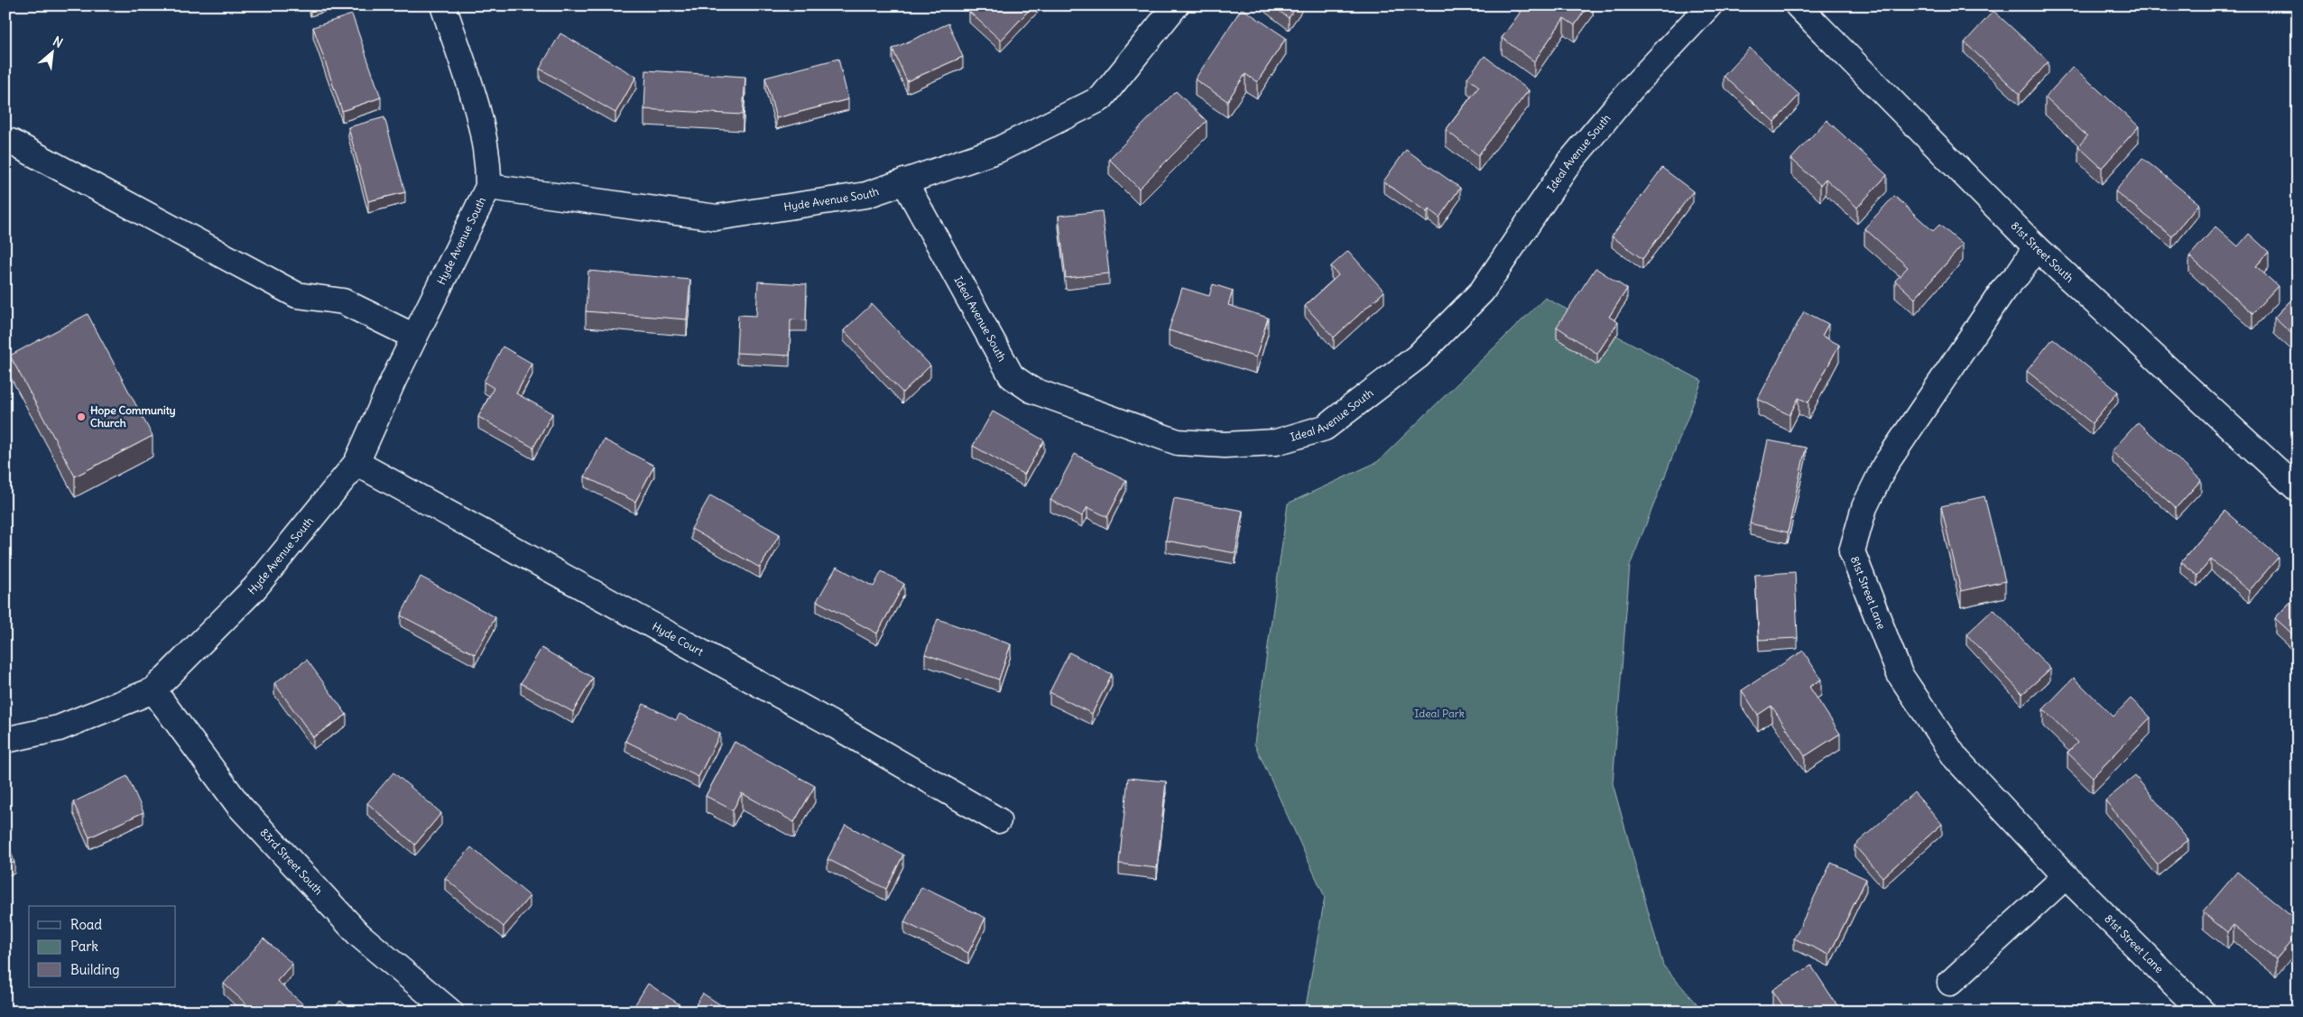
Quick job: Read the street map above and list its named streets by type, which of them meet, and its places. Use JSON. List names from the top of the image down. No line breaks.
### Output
{"streets":{"street":["Ideal Avenue South","Hyde Avenue South","81st Street South","81st Street Lane","Hyde Court","83rd Street South"]},"crossings":[["Ideal Avenue South","Hyde Avenue South"],["Hyde Avenue South","Hyde Court"],["Hyde Avenue South","83rd Street South"],["81st Street South","81st Street Lane"]],"parks":["Ideal Park"],"places":["Hope Community Church"],"legend":["Road","Park","Building"],"north":"top right"}
